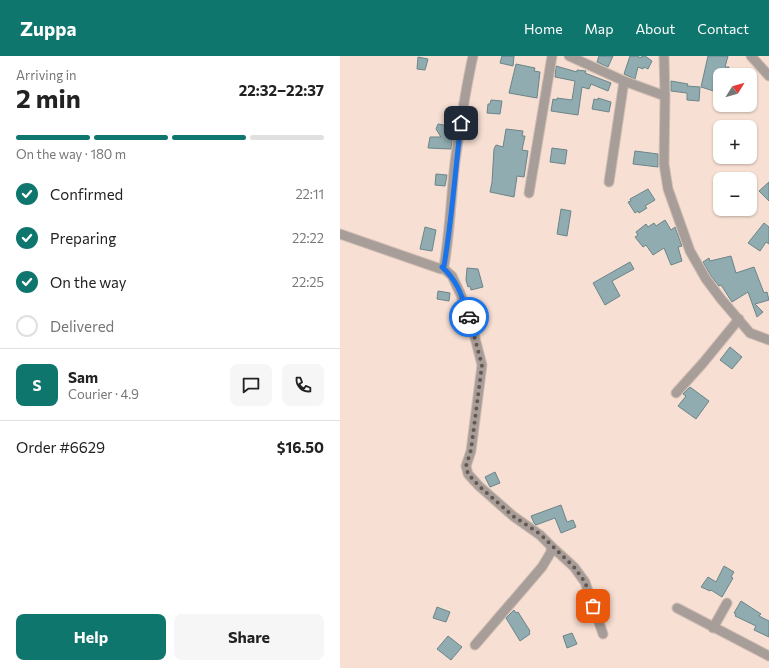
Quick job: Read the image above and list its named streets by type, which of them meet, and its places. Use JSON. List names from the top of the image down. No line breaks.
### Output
{"north":"top right","page":{"header":"Zuppa","nav":["Home","Map","About","Contact"],"heading":["2 min","Arriving in","22:32–22:37"],"panel":["Sam","Courier · 4.9","Order #6629","$16.50"],"map_buttons":["+","−"],"bar":"On the way · 180 m","list":[["Confirmed","22:11"],["Preparing","22:22"],["On the way","22:25"],"Delivered"],"round":"S","buttons":["Help","Share"]}}
